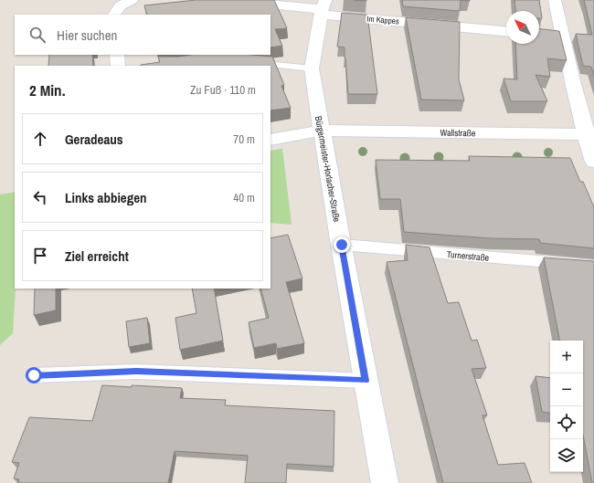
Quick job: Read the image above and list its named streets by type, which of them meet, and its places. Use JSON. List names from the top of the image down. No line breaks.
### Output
{"streets":{"street":["Im Kappes","Wallstraße","Bürgermeister-Horlacher-Straße"],"lane":["Turnerstraße"]},"crossings":[["Im Kappes","Bürgermeister-Horlacher-Straße"],["Wallstraße","Bürgermeister-Horlacher-Straße"],["Bürgermeister-Horlacher-Straße","Turnerstraße"]],"north":"top left","page":{"search":"Hier suchen","heading":["2 Min.","Zu Fuß · 110 m"],"list":[["Geradeaus","70 m"],["Links abbiegen","40 m"],"Ziel erreicht"],"map_buttons":["+","−"]}}
